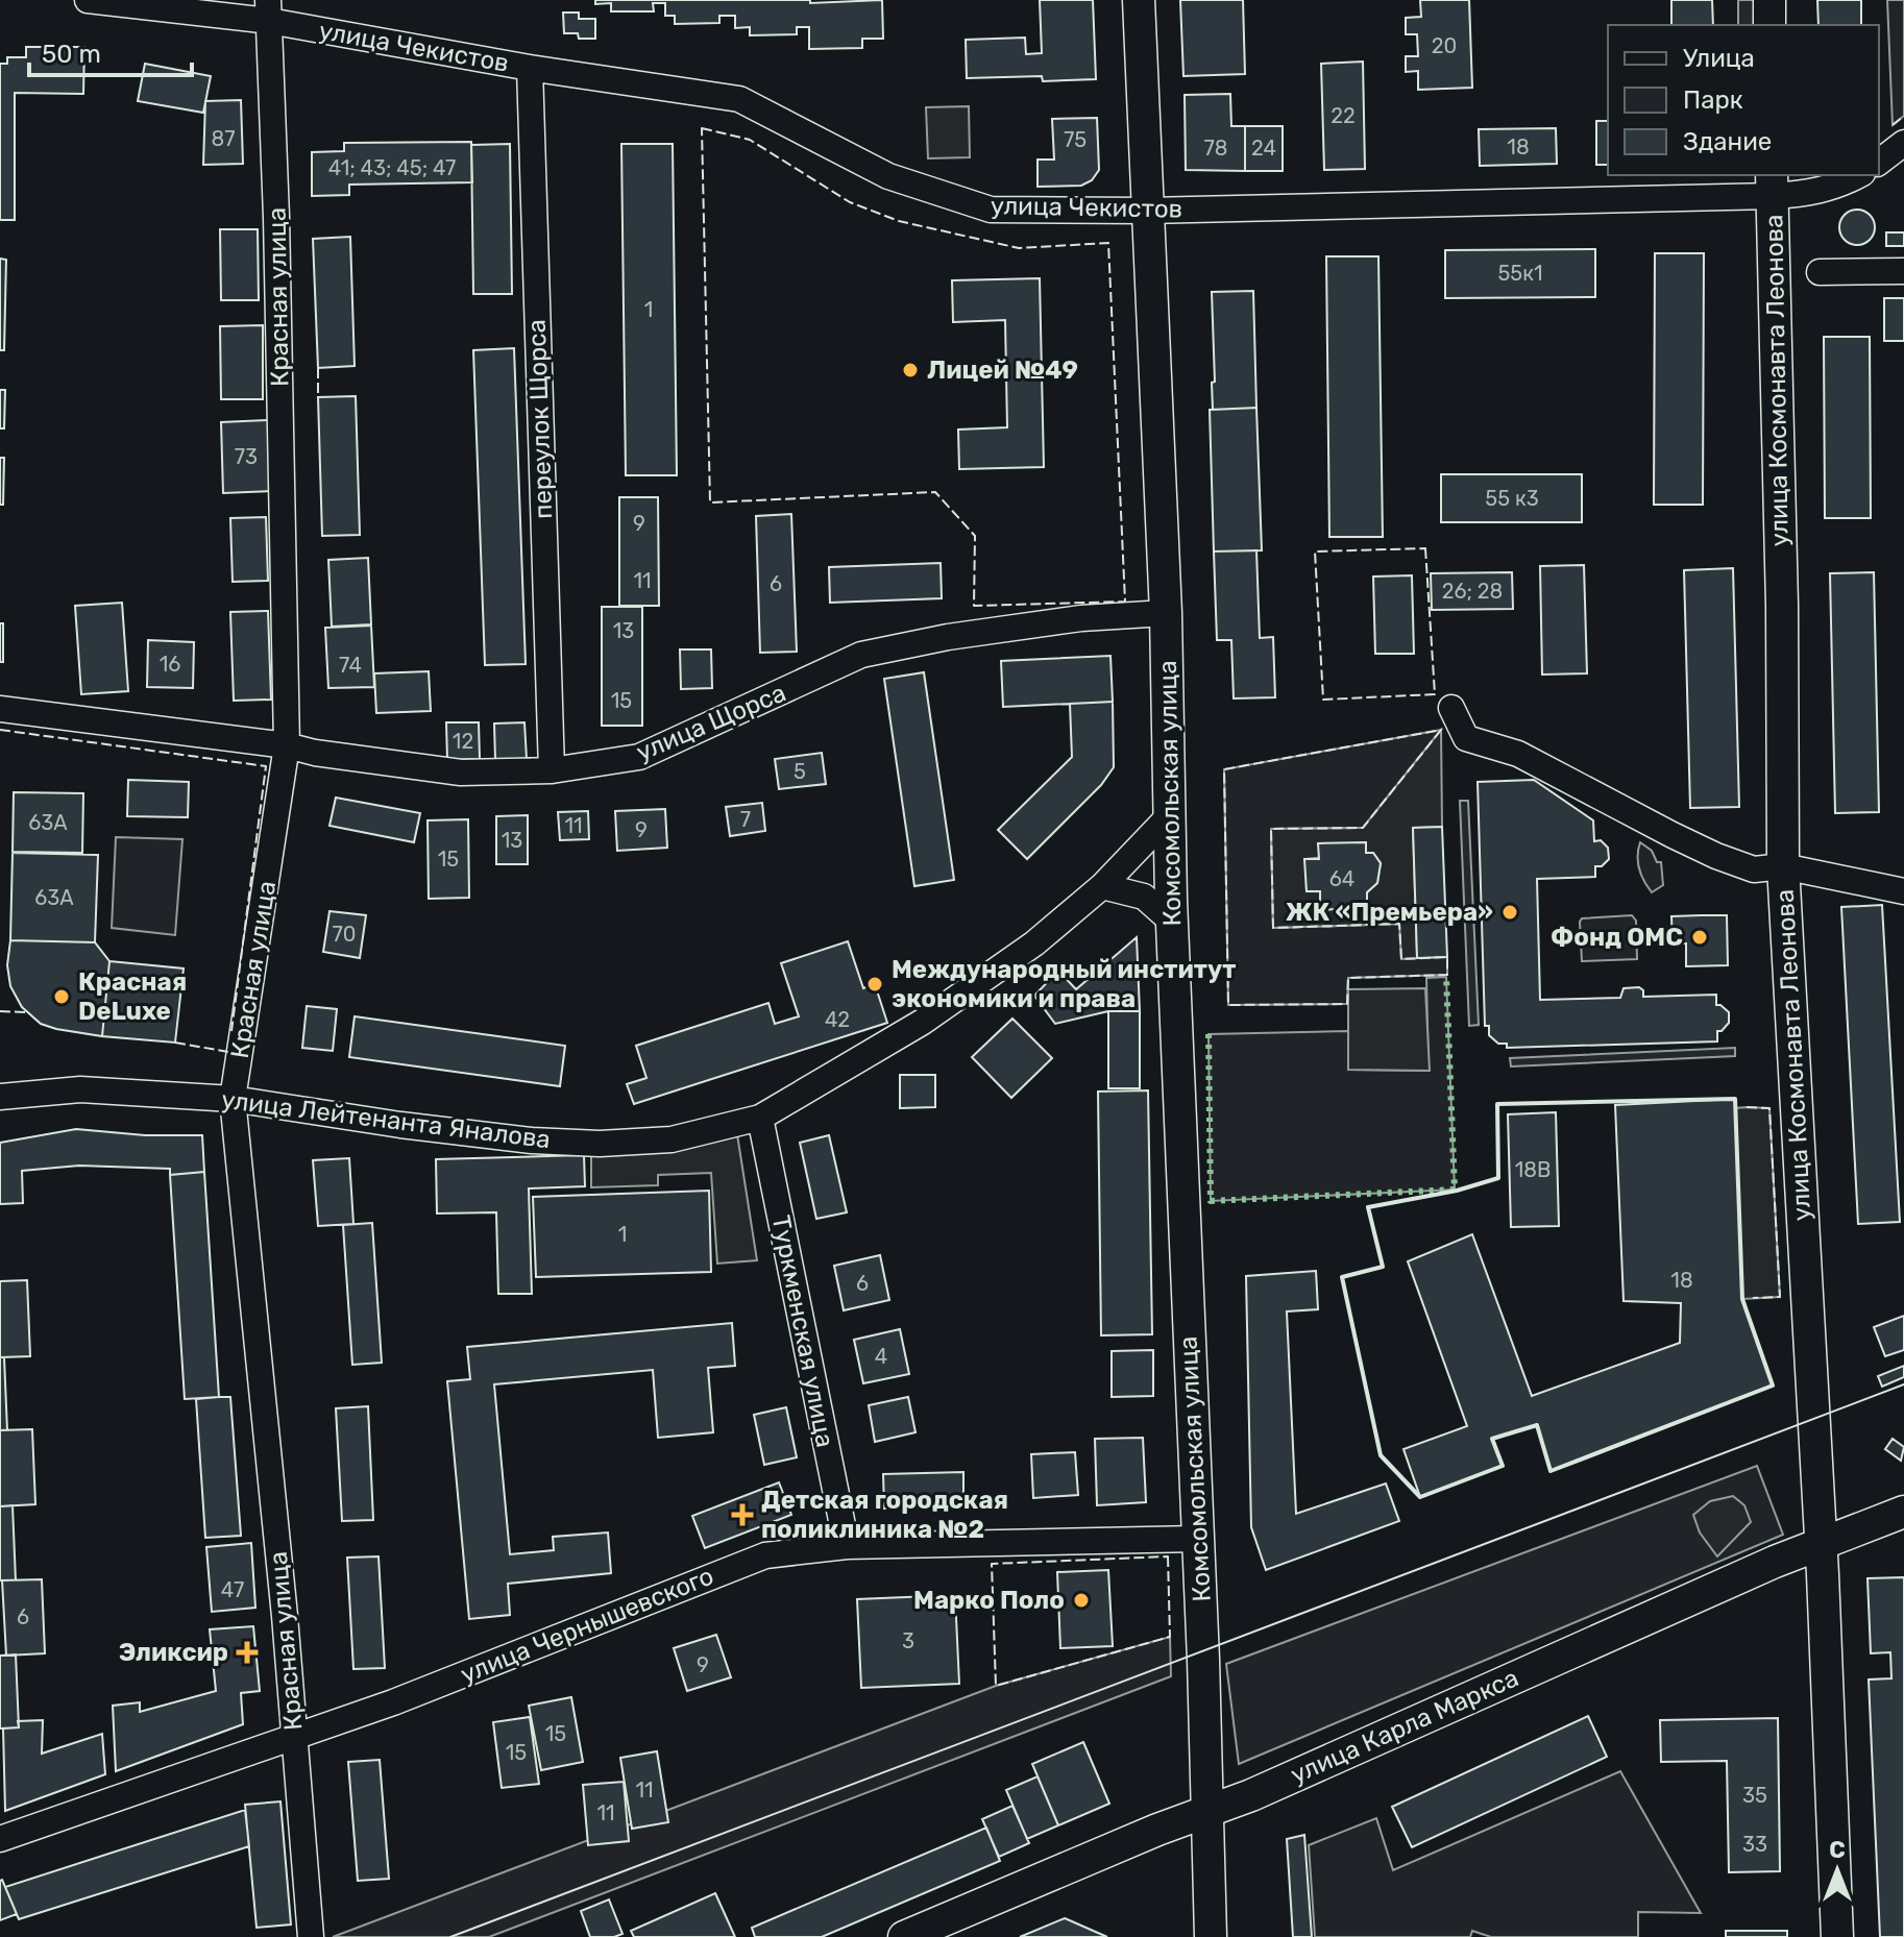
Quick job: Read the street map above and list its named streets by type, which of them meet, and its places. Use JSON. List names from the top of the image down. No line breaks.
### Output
{"streets":{"main road":["улица Космонавта Леонова","Комсомольская улица","улица Карла Маркса"],"street":["улица Чекистов","Красная улица","переулок Щорса","улица Щорса","улица Лейтенанта Яналова","Туркменская улица","улица Чернышевского"]},"crossings":[["улица Чекистов","Красная улица"],["улица Чекистов","улица Космонавта Леонова"],["улица Чекистов","переулок Щорса"],["улица Чекистов","Комсомольская улица"],["Красная улица","улица Щорса"],["Красная улица","улица Лейтенанта Яналова"],["Красная улица","улица Чернышевского"],["улица Космонавта Леонова","улица Карла Маркса"],["переулок Щорса","улица Щорса"],["улица Щорса","Комсомольская улица"],["Комсомольская улица","улица Лейтенанта Яналова"],["Комсомольская улица","улица Чернышевского"],["Комсомольская улица","улица Карла Маркса"],["улица Лейтенанта Яналова","Туркменская улица"],["Туркменская улица","улица Чернышевского"]],"places":{"other":["Лицей №49","ЖК «Премьера»","Фонд ОМС","Международный институт экономики и права","Красная DeLuxe","Марко Поло"],"health":["Детская городская поликлиника №2","Эликсир"]},"house_numbers":["20","22","87","75","18","78","24","41; 43; 45; 47","55к1","1","73","55 к3","9","11","6","26; 28","13","16","74","15","12","5","7","63А","11","9","13","15","64","63А","70","42","18В","1","18","6","4","47","6","3","9","15","15","11","35","11","33"],"legend":["Улица","Парк","Здание"],"scale_bar":"50 m","north":"top"}
